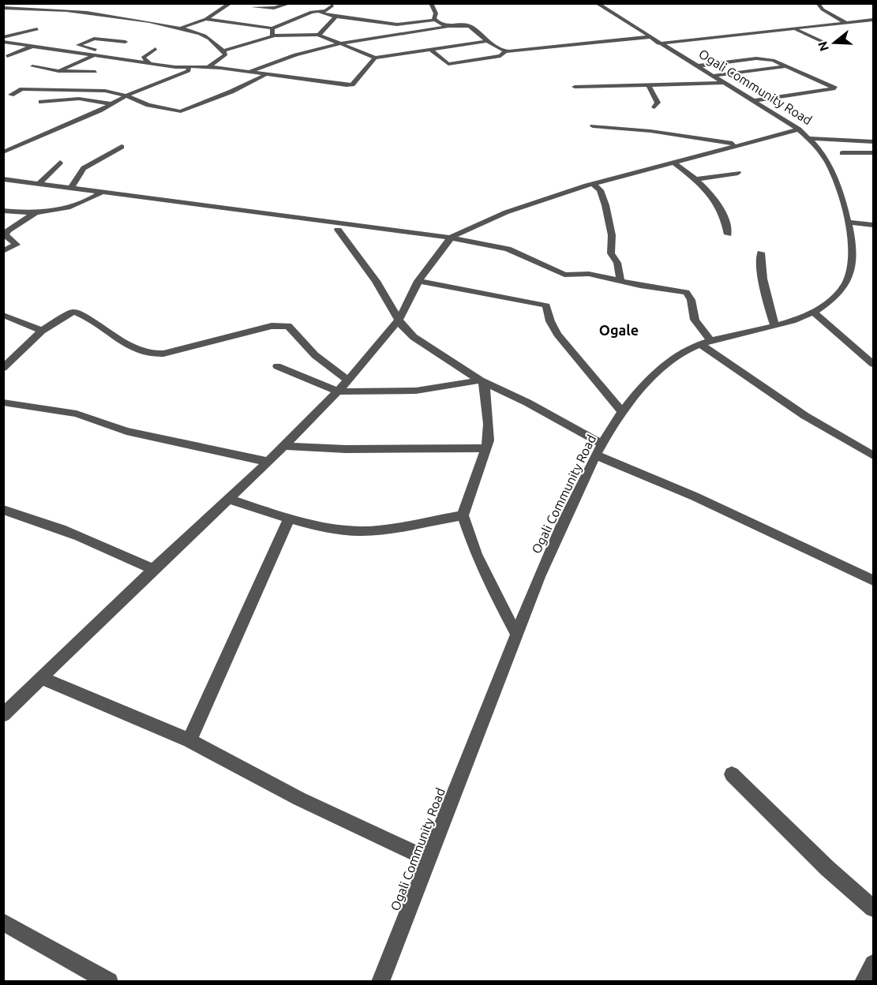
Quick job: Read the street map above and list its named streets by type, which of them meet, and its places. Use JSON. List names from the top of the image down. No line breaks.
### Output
{"streets":{"street":["Ogali Community Road"]},"districts":["Ogale"],"north":"left"}
